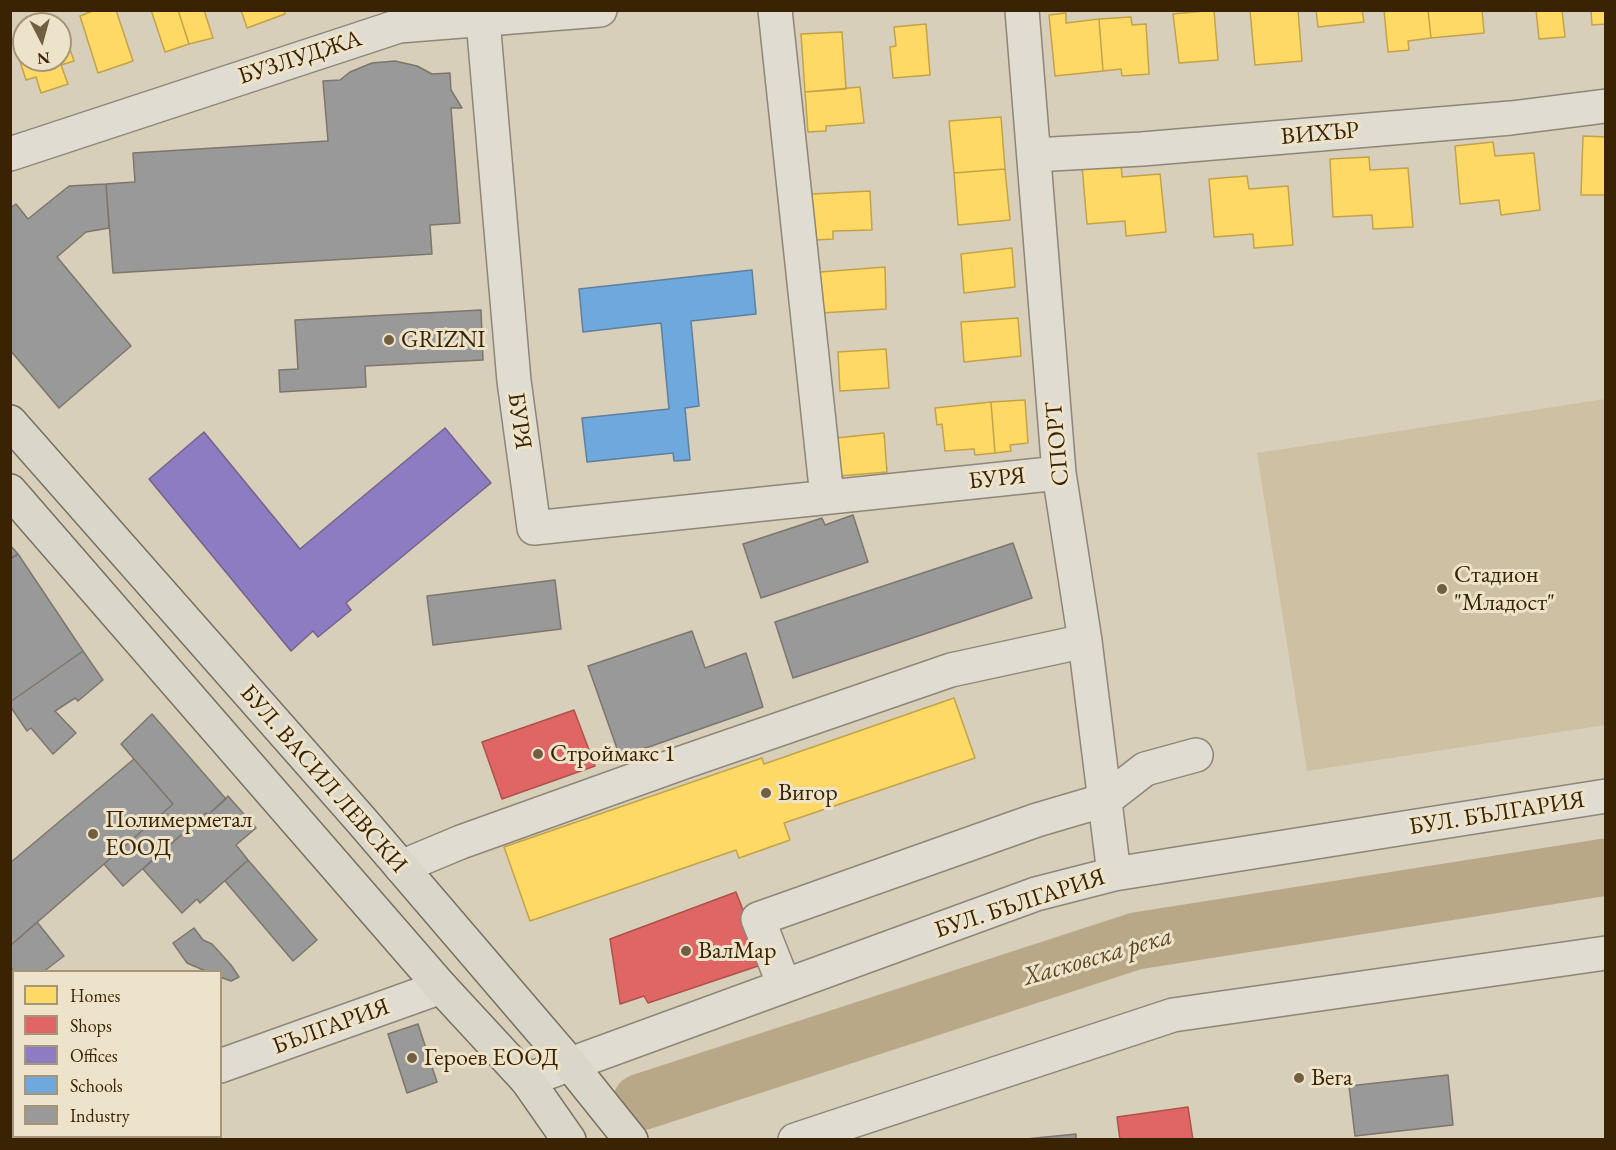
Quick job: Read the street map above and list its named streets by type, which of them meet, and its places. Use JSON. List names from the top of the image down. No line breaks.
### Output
{"streets":{"main road":["БУЛ. ВАСИЛ ЛЕВСКИ"],"street":["БУЗЛУДЖА","ВИХЪР","БУРЯ","СПОРТ","БУЛ. БЪЛГАРИЯ","БЪЛГАРИЯ"]},"crossings":[["БУЗЛУДЖА","БУРЯ"],["ВИХЪР","СПОРТ"],["БУРЯ","СПОРТ"],["СПОРТ","БУЛ. БЪЛГАРИЯ"],["БУЛ. ВАСИЛ ЛЕВСКИ","БУЛ. БЪЛГАРИЯ"],["БУЛ. ВАСИЛ ЛЕВСКИ","БЪЛГАРИЯ"]],"water":["Хасковска река"],"places":["GRIZNI","Стадион \"Младост\"","Строймакс 1","Вигор","Полимерметал ЕООД","ВалМар","Героев ЕООД","Вега"],"legend":["Homes","Shops","Offices","Schools","Industry"],"north":"bottom"}
